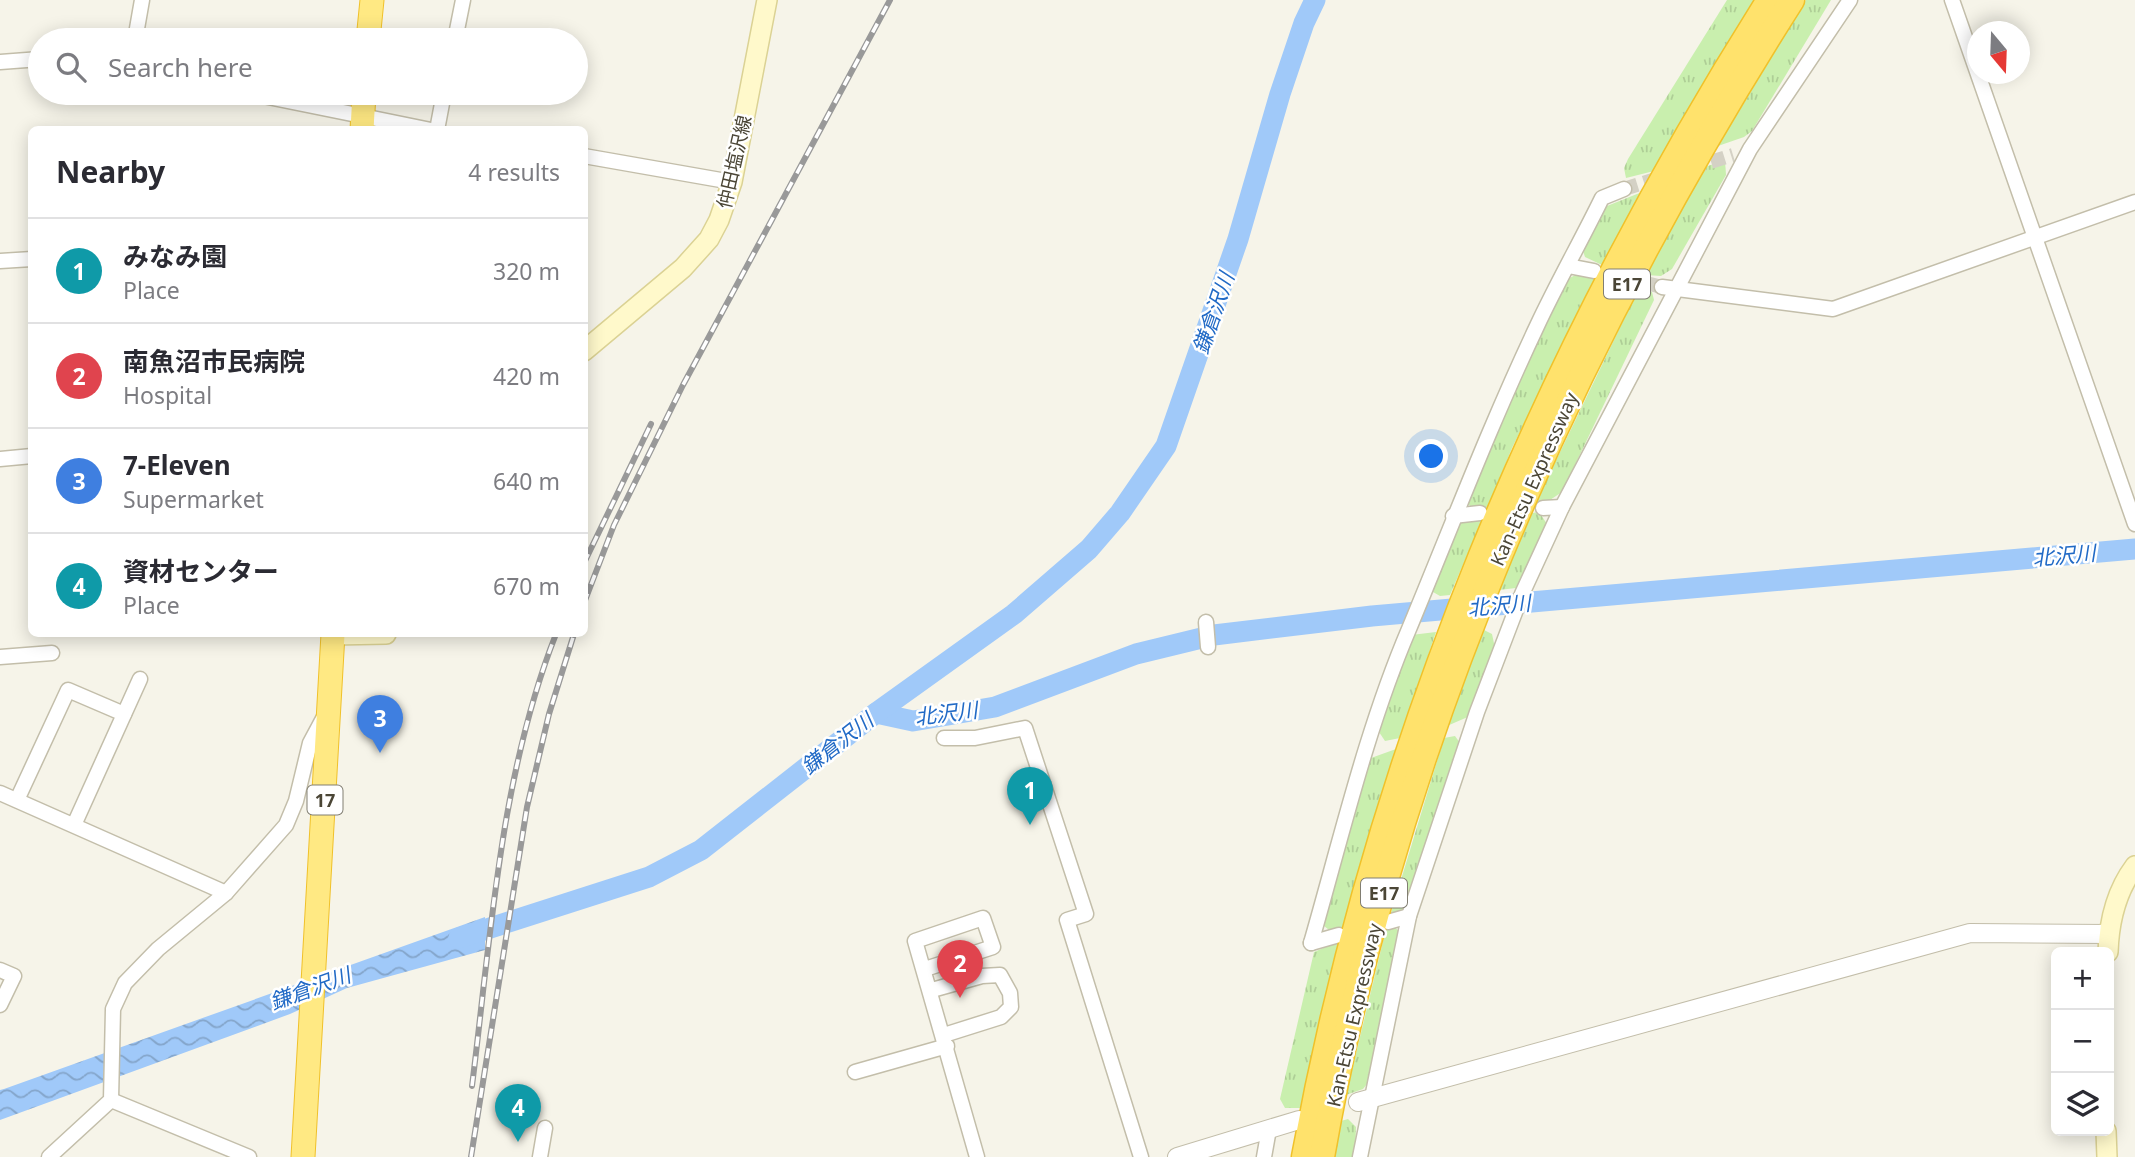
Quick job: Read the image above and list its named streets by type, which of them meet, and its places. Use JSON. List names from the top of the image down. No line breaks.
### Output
{"streets":{"highway":["E17","Kan-Etsu Expressway","17"],"main road":["仲田塩沢線"]},"water":["鎌倉沢川","北沢川"],"north":"bottom","page":{"search":"Search here","heading":["Nearby","4 results"],"list":[{"mark":"1","name":"みなみ園","note":"Place","value":"320 m"},{"mark":"2","name":"南魚沼市民病院","note":"Hospital","value":"420 m"},{"mark":"3","name":"7-Eleven","note":"Supermarket","value":"640 m"},{"mark":"4","name":"資材センター","note":"Place","value":"670 m"}],"pins":["3","1","2","4"],"map_buttons":["+","−"]}}
